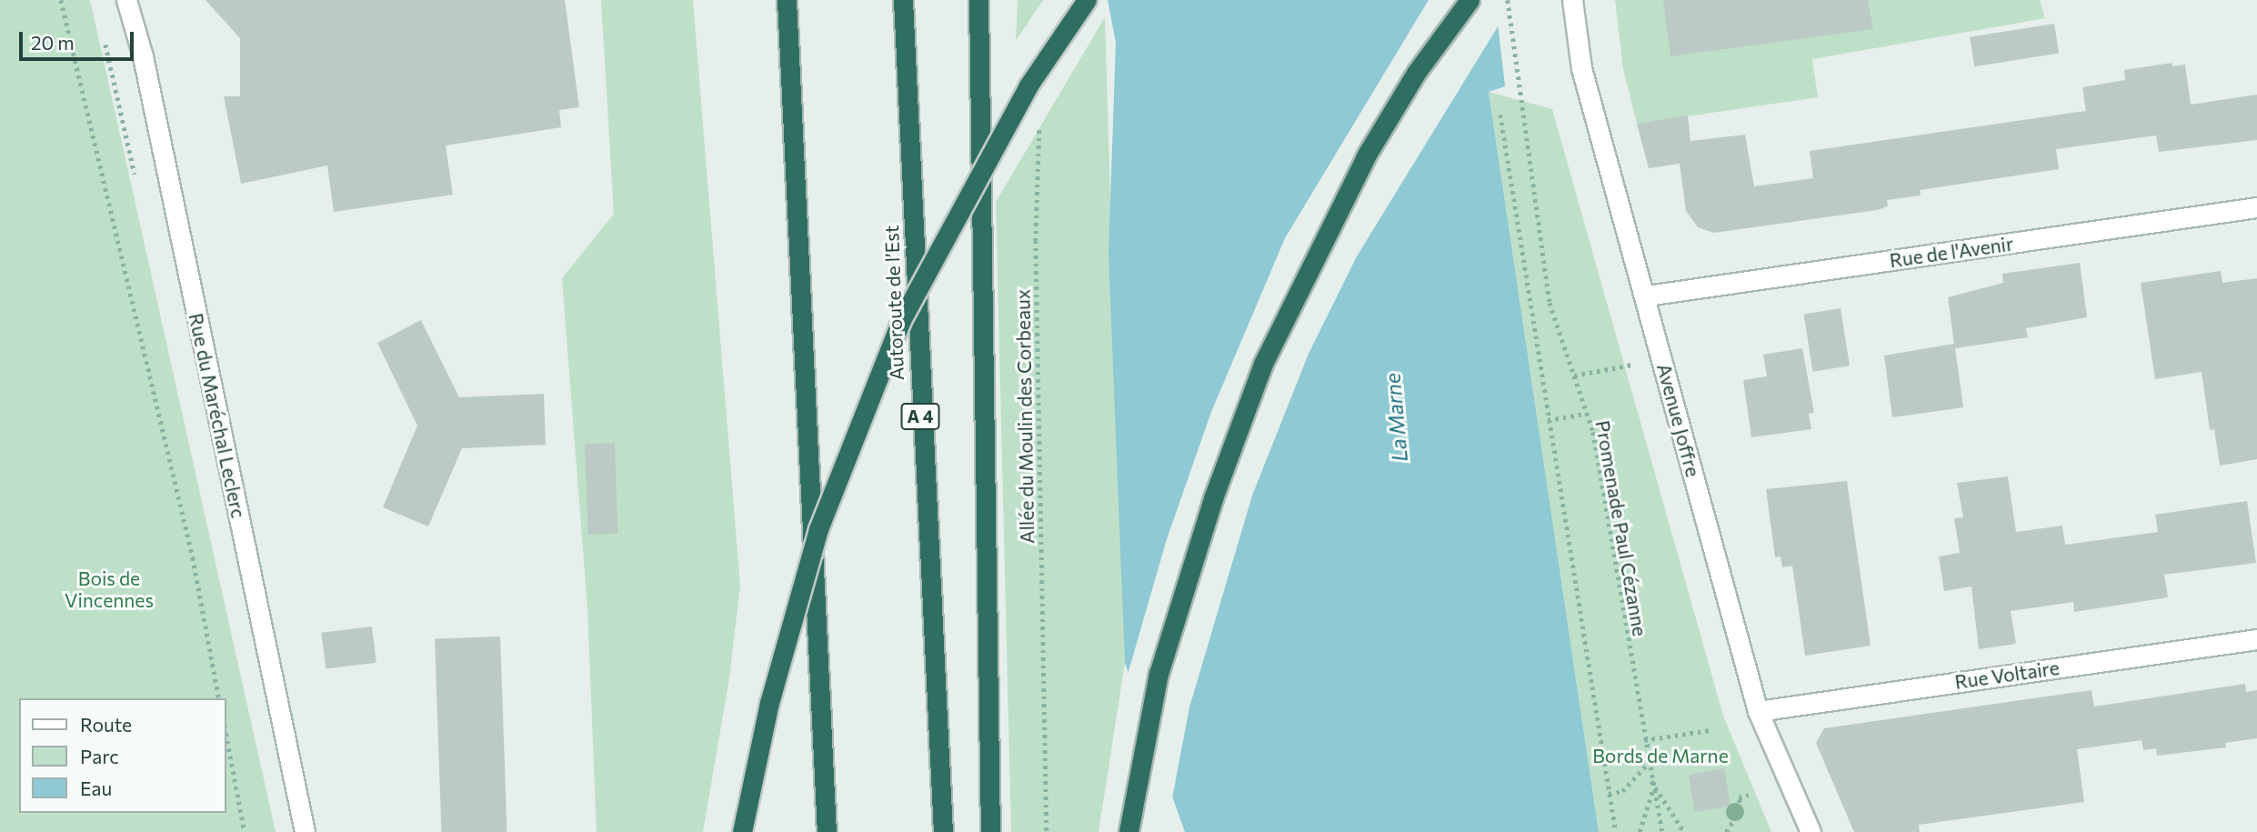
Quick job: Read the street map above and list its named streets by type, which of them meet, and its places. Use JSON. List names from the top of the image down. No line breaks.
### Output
{"streets":{"highway":["Autoroute de l’Est","A 4"],"street":["Rue de l'Avenir","Rue du Maréchal Leclerc","Avenue Joffre","Rue Voltaire"],"path":["Allée du Moulin des Corbeaux","Promenade Paul Cézanne"]},"crossings":[["Rue de l'Avenir","Avenue Joffre"],["Avenue Joffre","Rue Voltaire"]],"water":["La Marne"],"parks":["Bois de Vincennes","Bords de Marne"],"legend":["Route","Parc","Eau"],"scale_bar":"20 m"}
